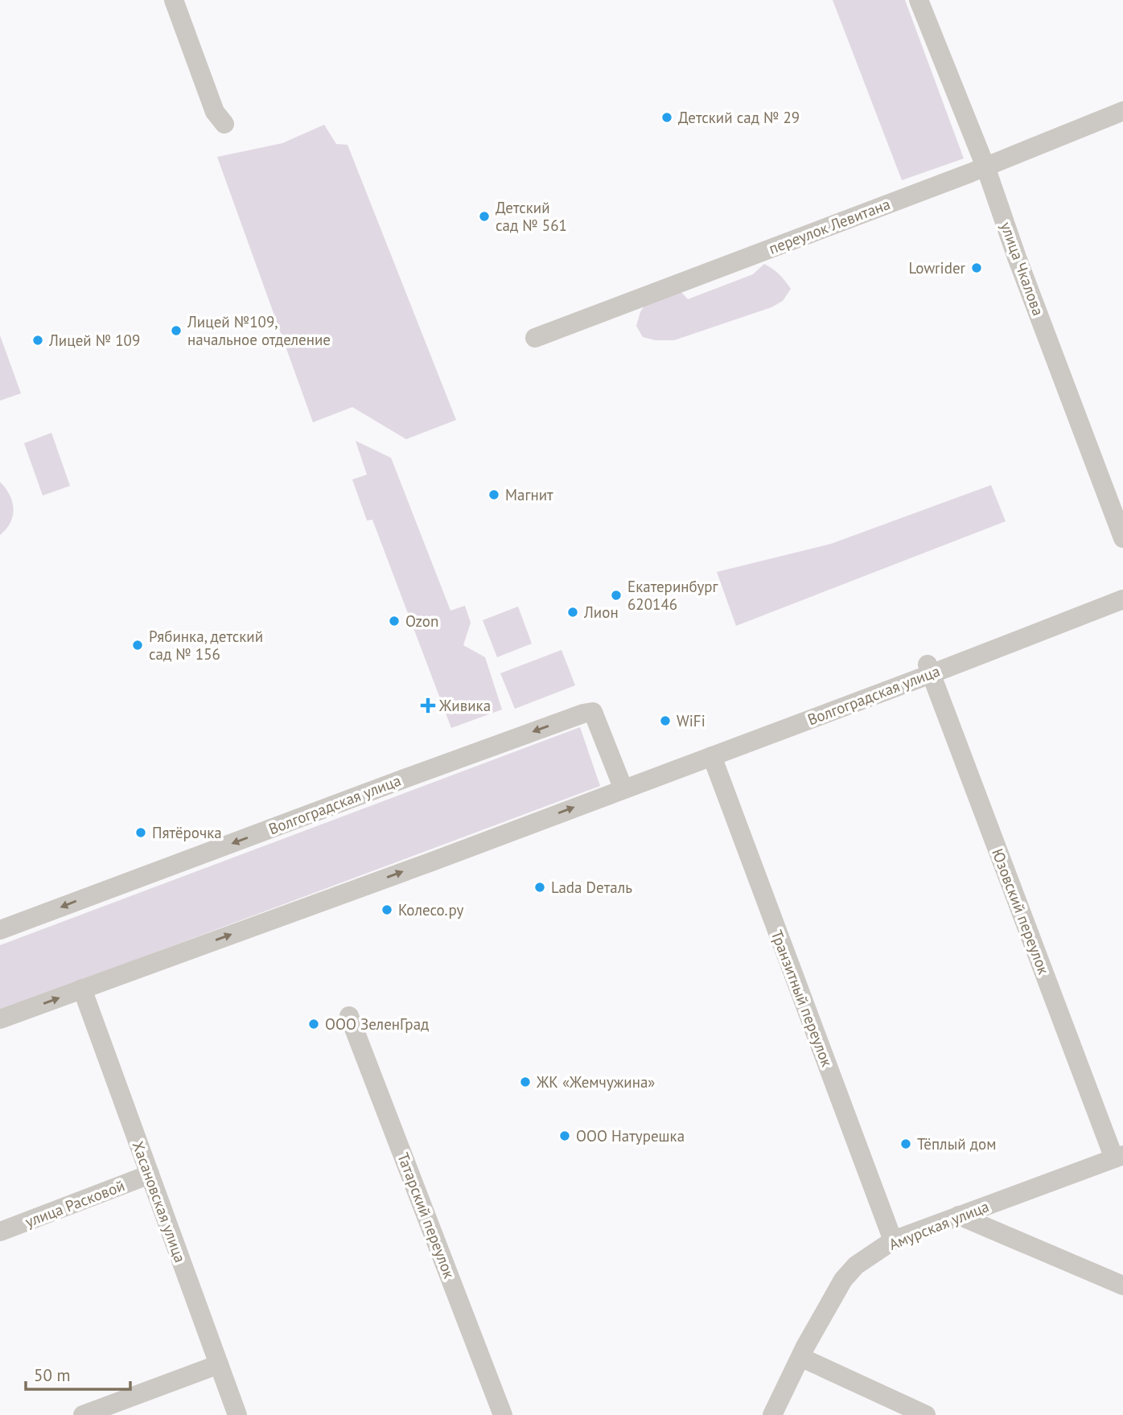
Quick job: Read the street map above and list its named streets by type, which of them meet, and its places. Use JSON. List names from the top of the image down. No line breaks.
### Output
{"streets":{"street":["переулок Левитана","улица Чкалова","Волгоградская улица","Юзовский переулок","Транзитный переулок","Хасановская улица","улица Расковой","Татарский переулок","Амурская улица"]},"crossings":[["переулок Левитана","улица Чкалова"],["Волгоградская улица","Юзовский переулок"],["Волгоградская улица","Транзитный переулок"],["Волгоградская улица","Хасановская улица"],["Юзовский переулок","Амурская улица"],["Транзитный переулок","Амурская улица"],["Хасановская улица","улица Расковой"]],"places":{"other":["Детский сад № 29","Детский сад № 561","Lowrider","Лицей №109, начальное отделение","Лицей № 109","Магнит","Екатеринбург 620146","Лион","Ozon","Рябинка, детский сад № 156","WiFi","Пятёрочка","Lada Dеталь","Колесо.ру","ООО ЗеленГрад","ЖК «Жемчужина»","ООО Натурешка","Тёплый дом"],"health":["Живика"]},"scale_bar":"50 m"}
